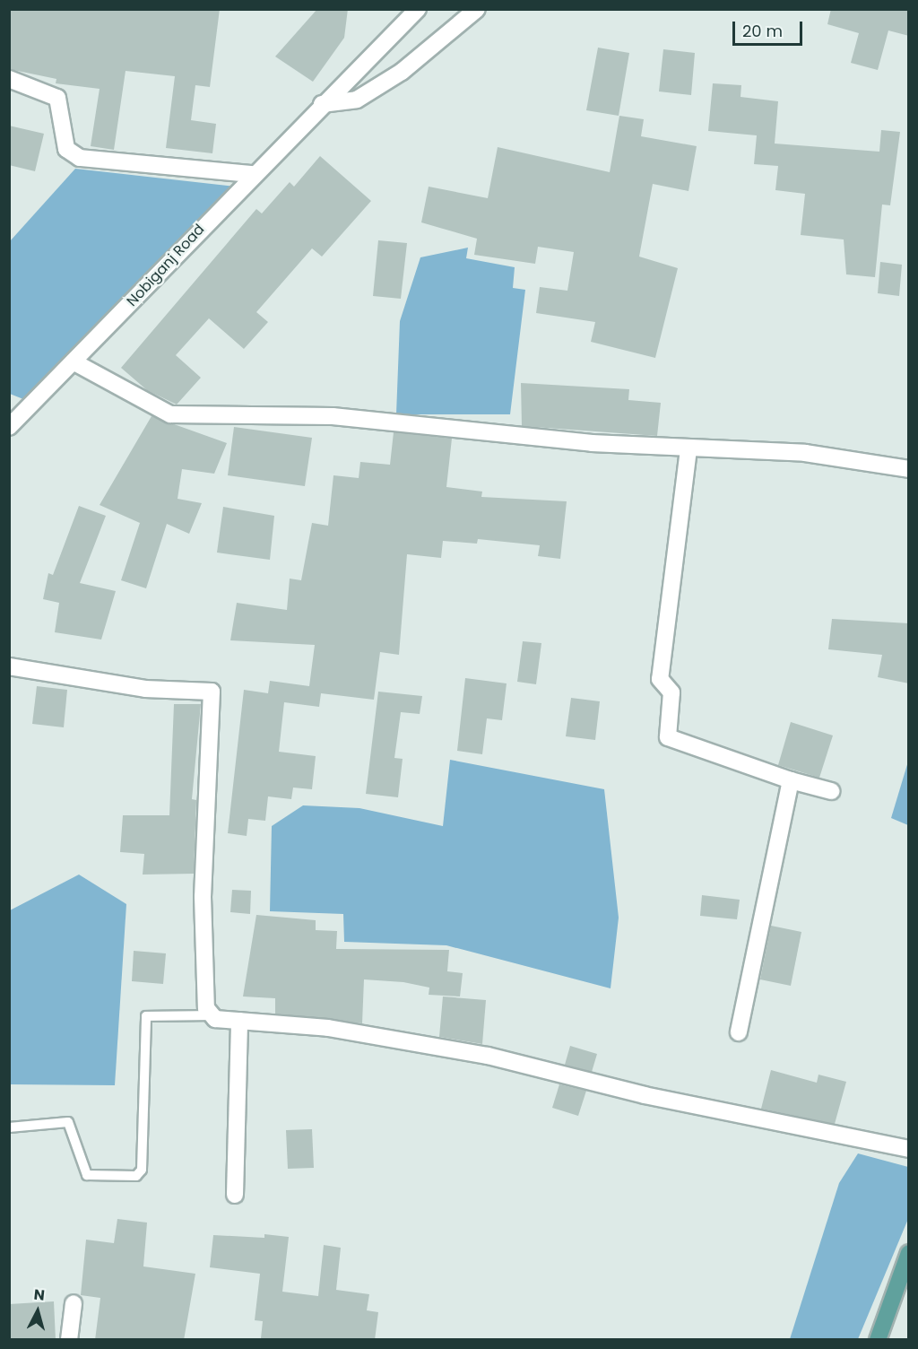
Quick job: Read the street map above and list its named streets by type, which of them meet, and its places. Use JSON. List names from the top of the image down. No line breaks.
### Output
{"streets":{"street":["Nobiganj Road"]},"scale_bar":"20 m","north":"top"}
